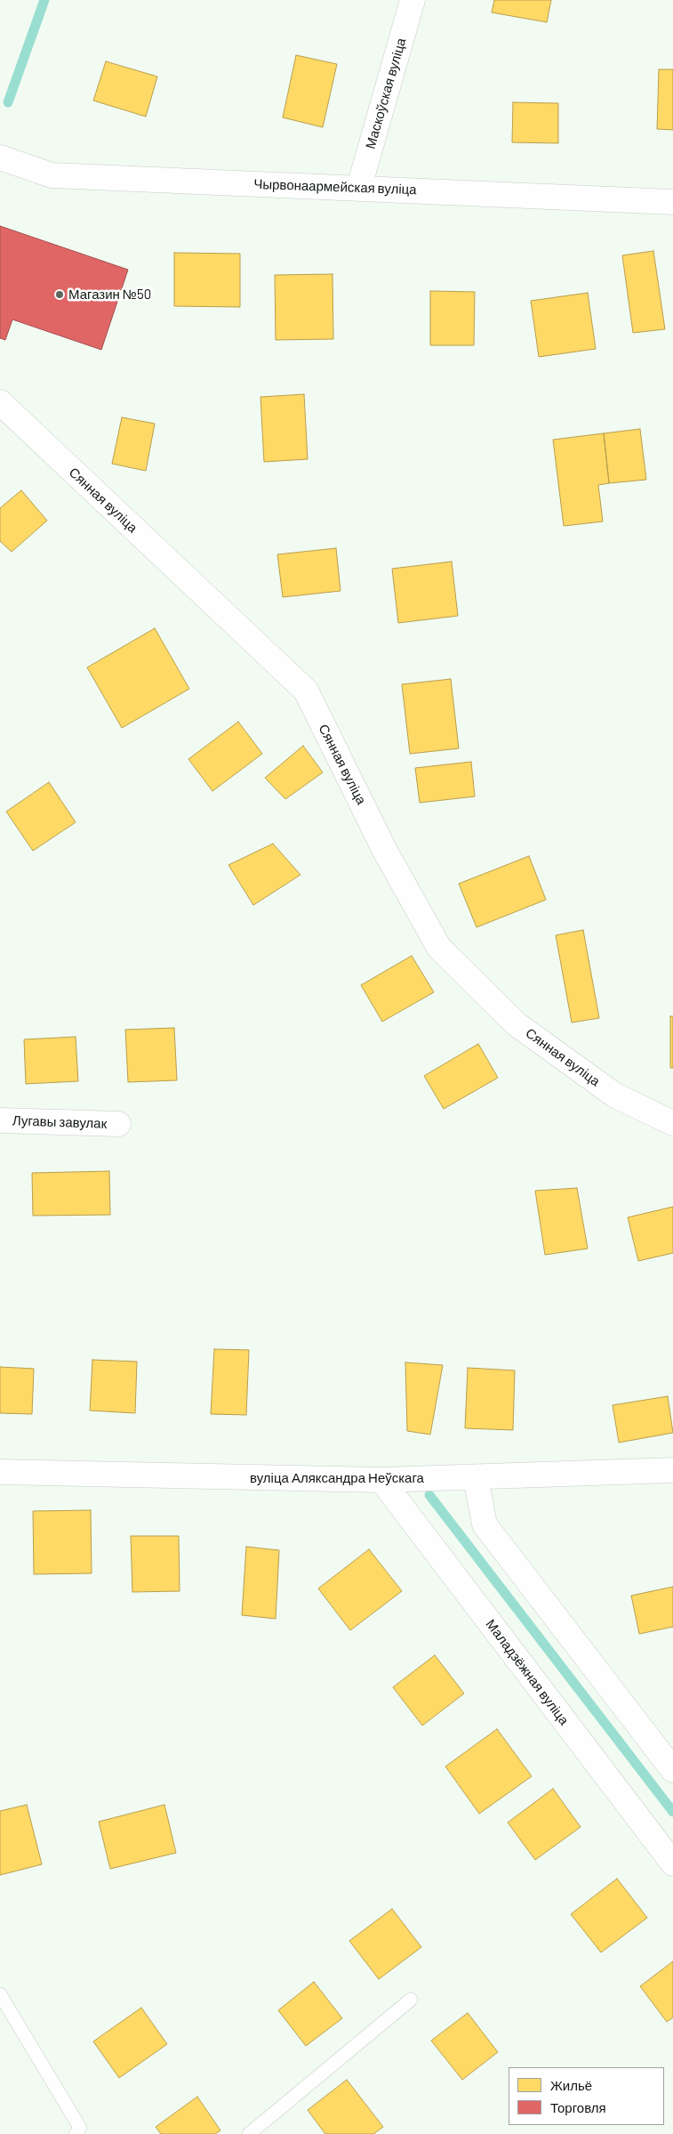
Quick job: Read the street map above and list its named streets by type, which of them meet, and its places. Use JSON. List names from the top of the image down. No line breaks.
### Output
{"streets":{"street":["Маскоўская вуліца","Чырвонаармейская вуліца","Сянная вуліца","Лугавы завулак","вуліца Аляксандра Неўскага","Маладзёжная вуліца"]},"crossings":[["Маскоўская вуліца","Чырвонаармейская вуліца"],["вуліца Аляксандра Неўскага","Маладзёжная вуліца"]],"places":["Магазин №50"],"legend":["Жильё","Торговля"]}
